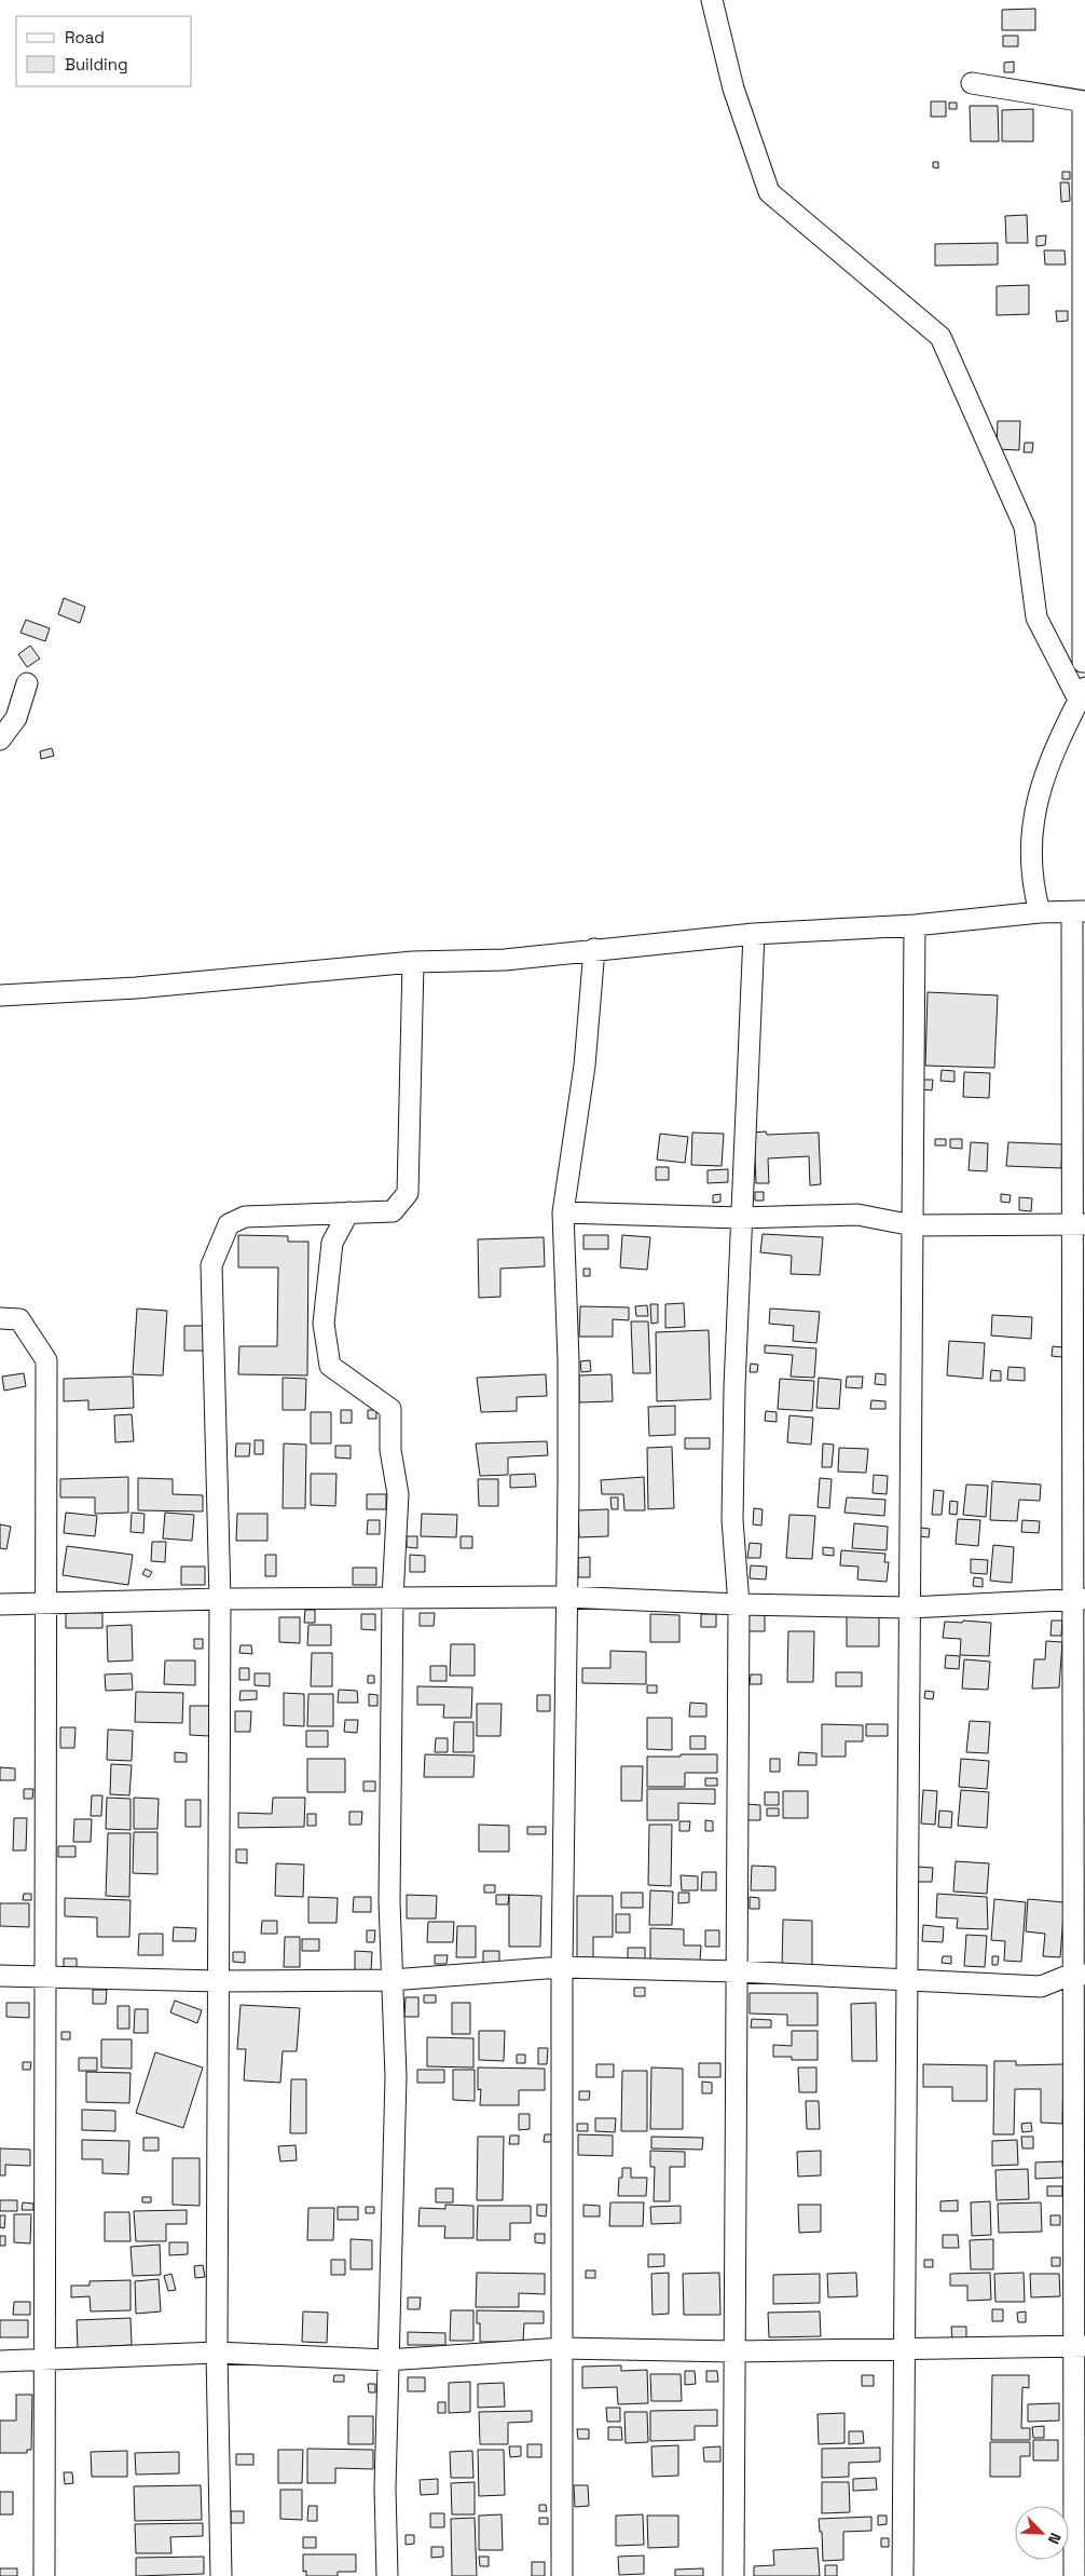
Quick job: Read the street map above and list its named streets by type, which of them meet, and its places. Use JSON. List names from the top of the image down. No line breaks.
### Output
{"legend":["Road","Building"],"north":"bottom right"}
